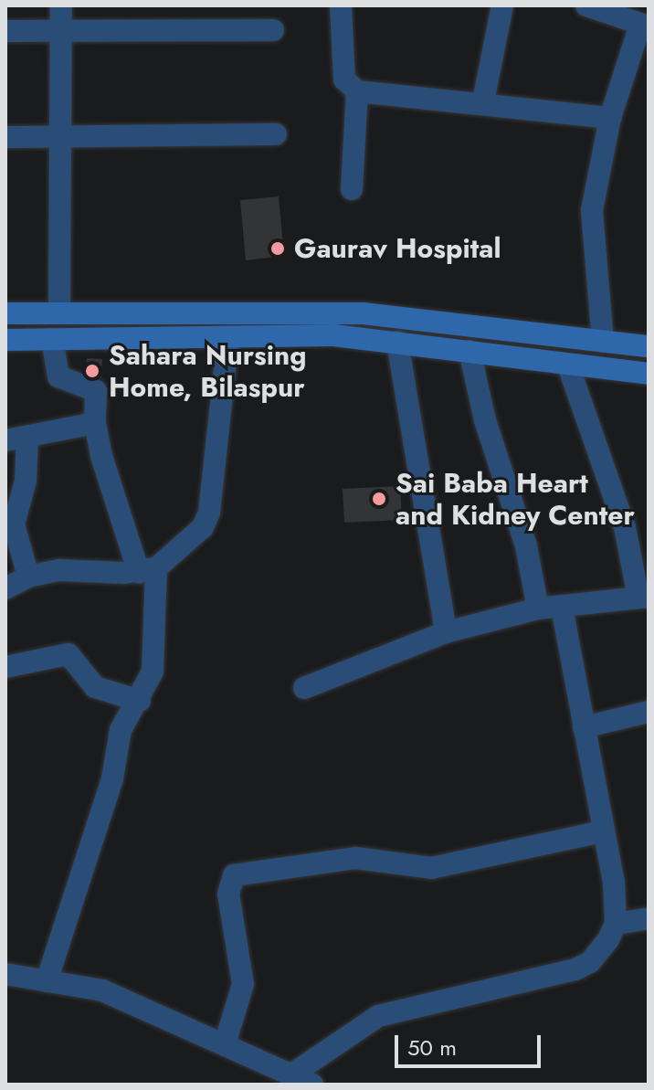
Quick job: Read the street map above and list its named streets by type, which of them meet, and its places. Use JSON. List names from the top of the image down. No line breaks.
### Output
{"places":["Gaurav Hospital","Sahara Nursing Home, Bilaspur","Sai Baba Heart and Kidney Center"],"scale_bar":"50 m"}
